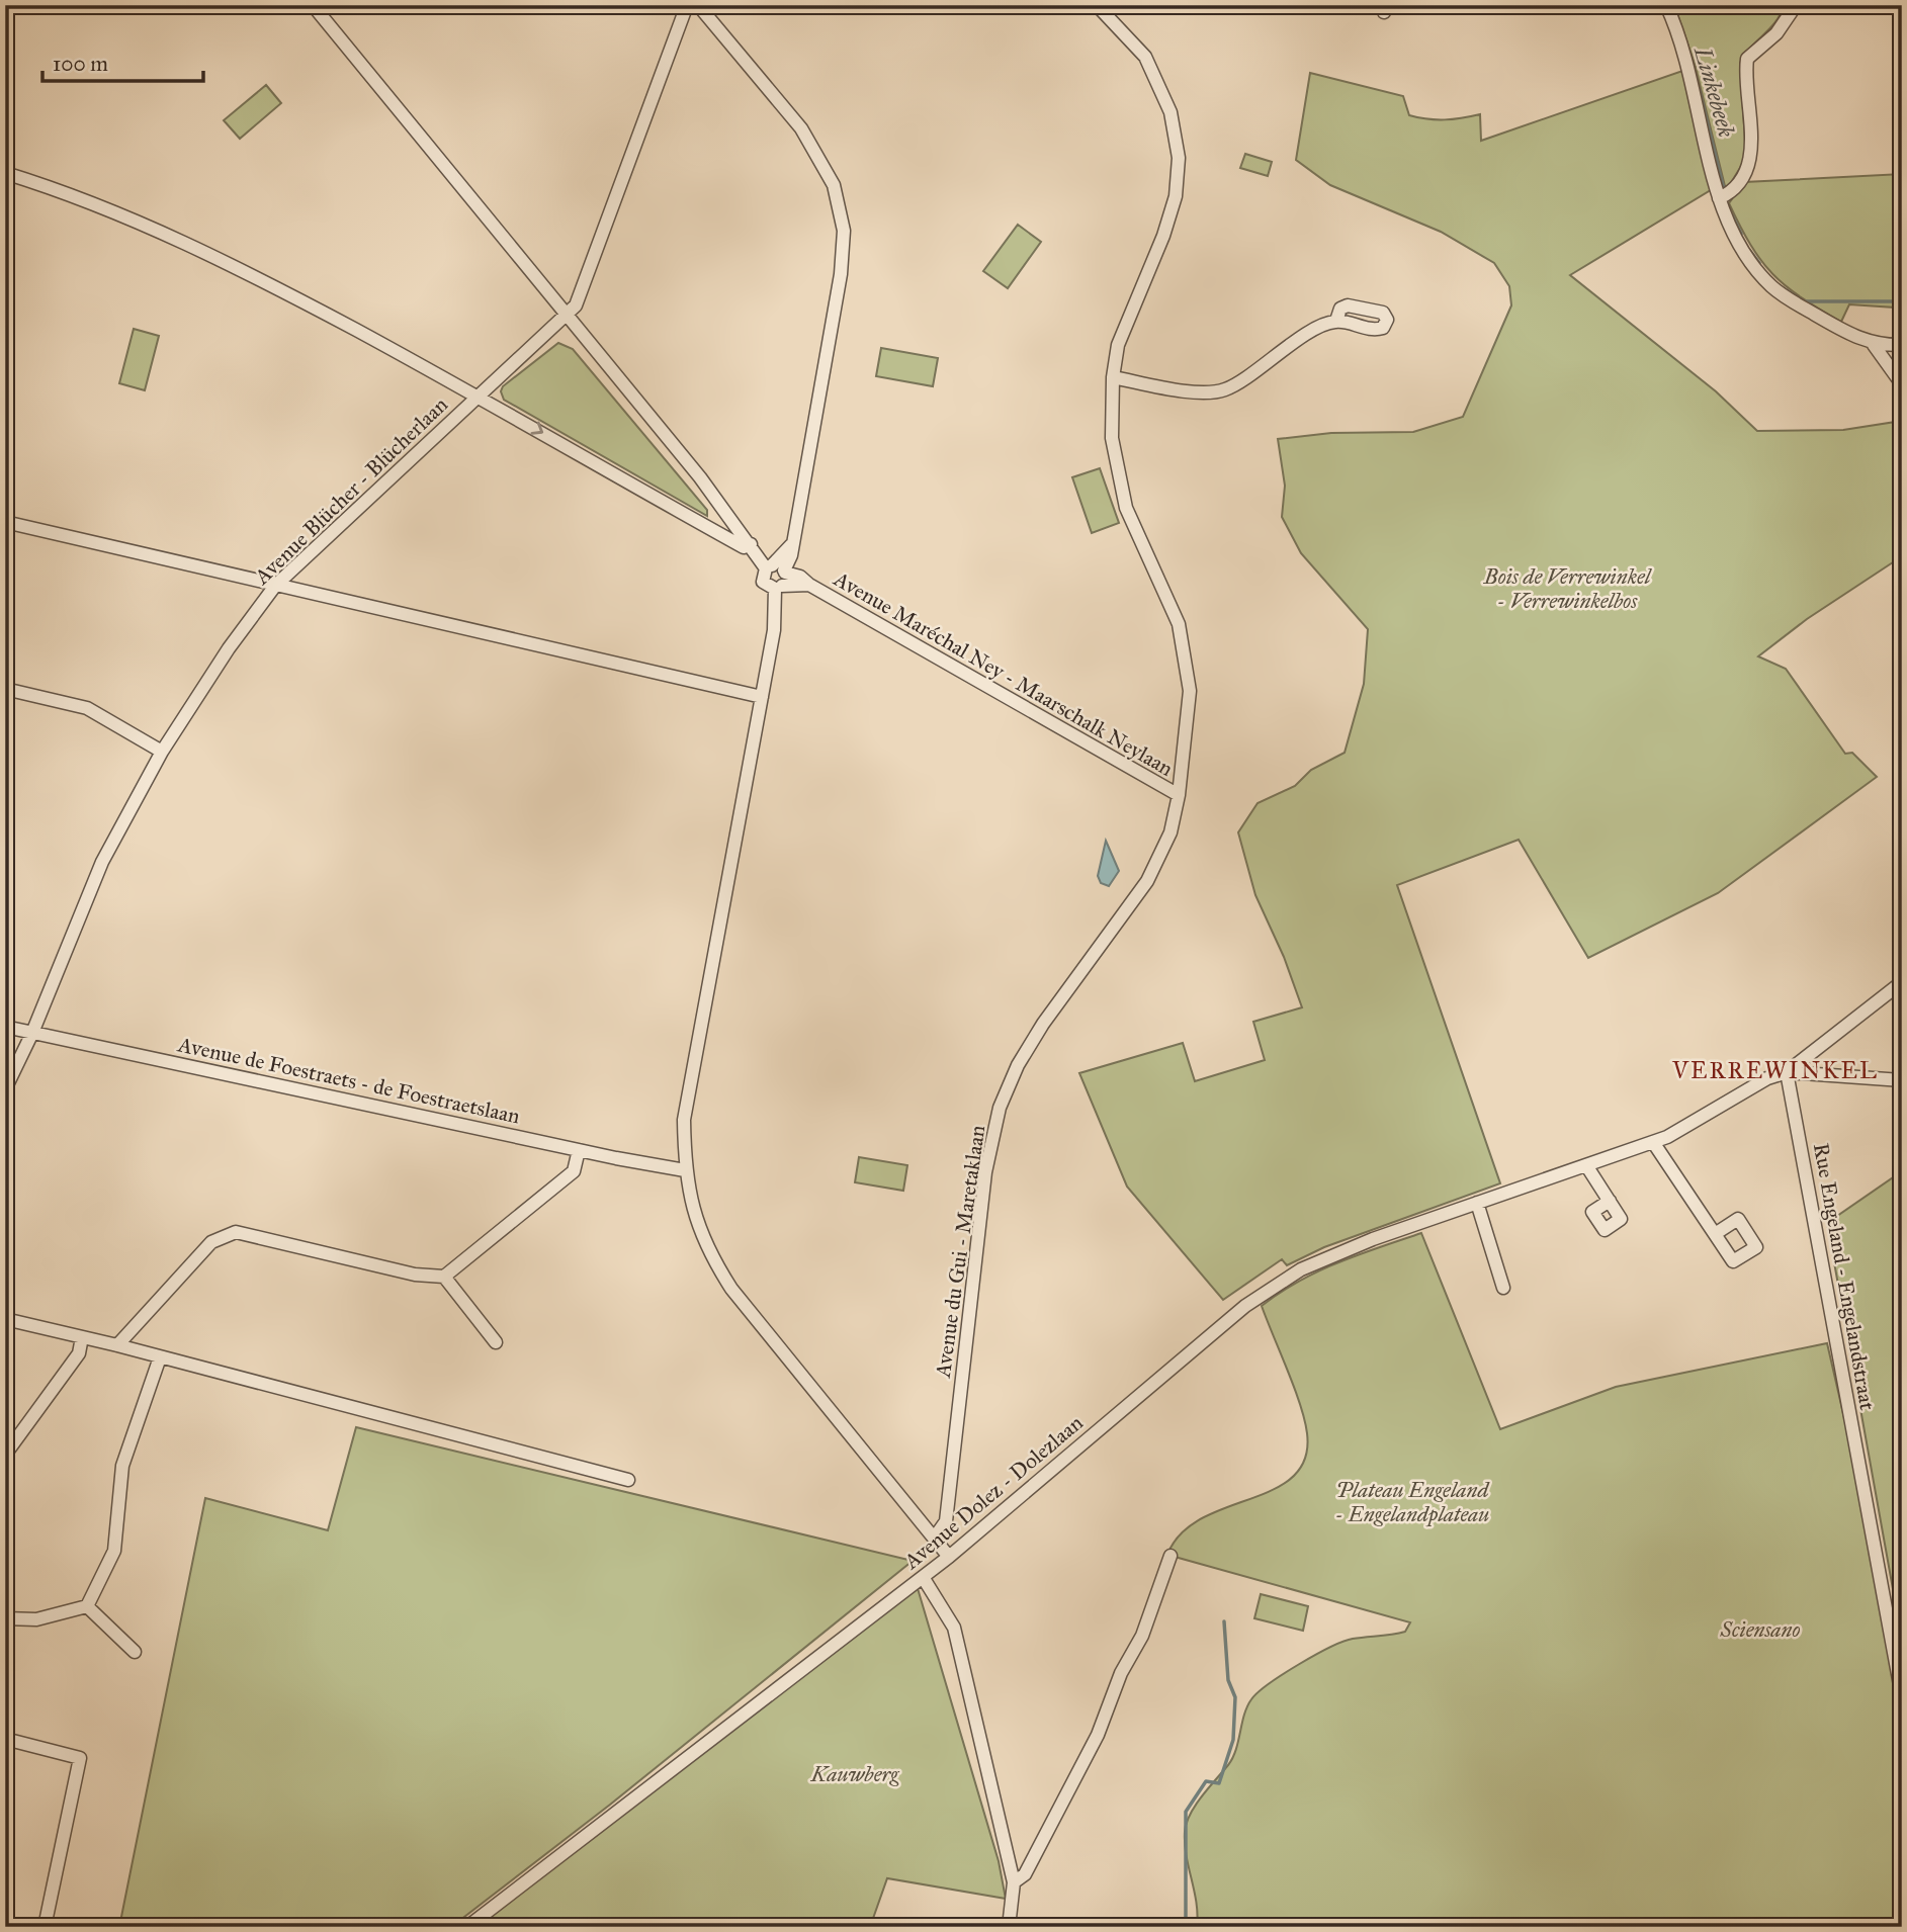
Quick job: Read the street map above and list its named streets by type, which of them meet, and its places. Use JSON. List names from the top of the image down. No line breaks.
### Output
{"streets":{"street":["Avenue Blücher - Blücherlaan","Avenue Maréchal Ney - Maarschalk Neylaan","Avenue de Foestraets - de Foestraetslaan","Avenue du Gui - Maretaklaan","Rue Engeland - Engelandstraat","Avenue Dolez - Dolezlaan"]},"crossings":[["Avenue Blücher - Blücherlaan","Avenue de Foestraets - de Foestraetslaan"],["Avenue Maréchal Ney - Maarschalk Neylaan","Avenue du Gui - Maretaklaan"],["Rue Engeland - Engelandstraat","Avenue Dolez - Dolezlaan"]],"districts":["VERREWINKEL"],"water":["Linkebeek"],"parks":["Bois de Verrewinkel - Verrewinkelbos","Plateau Engeland - Engelandplateau","Sciensano","Kauwberg"],"scale_bar":"100 m"}
